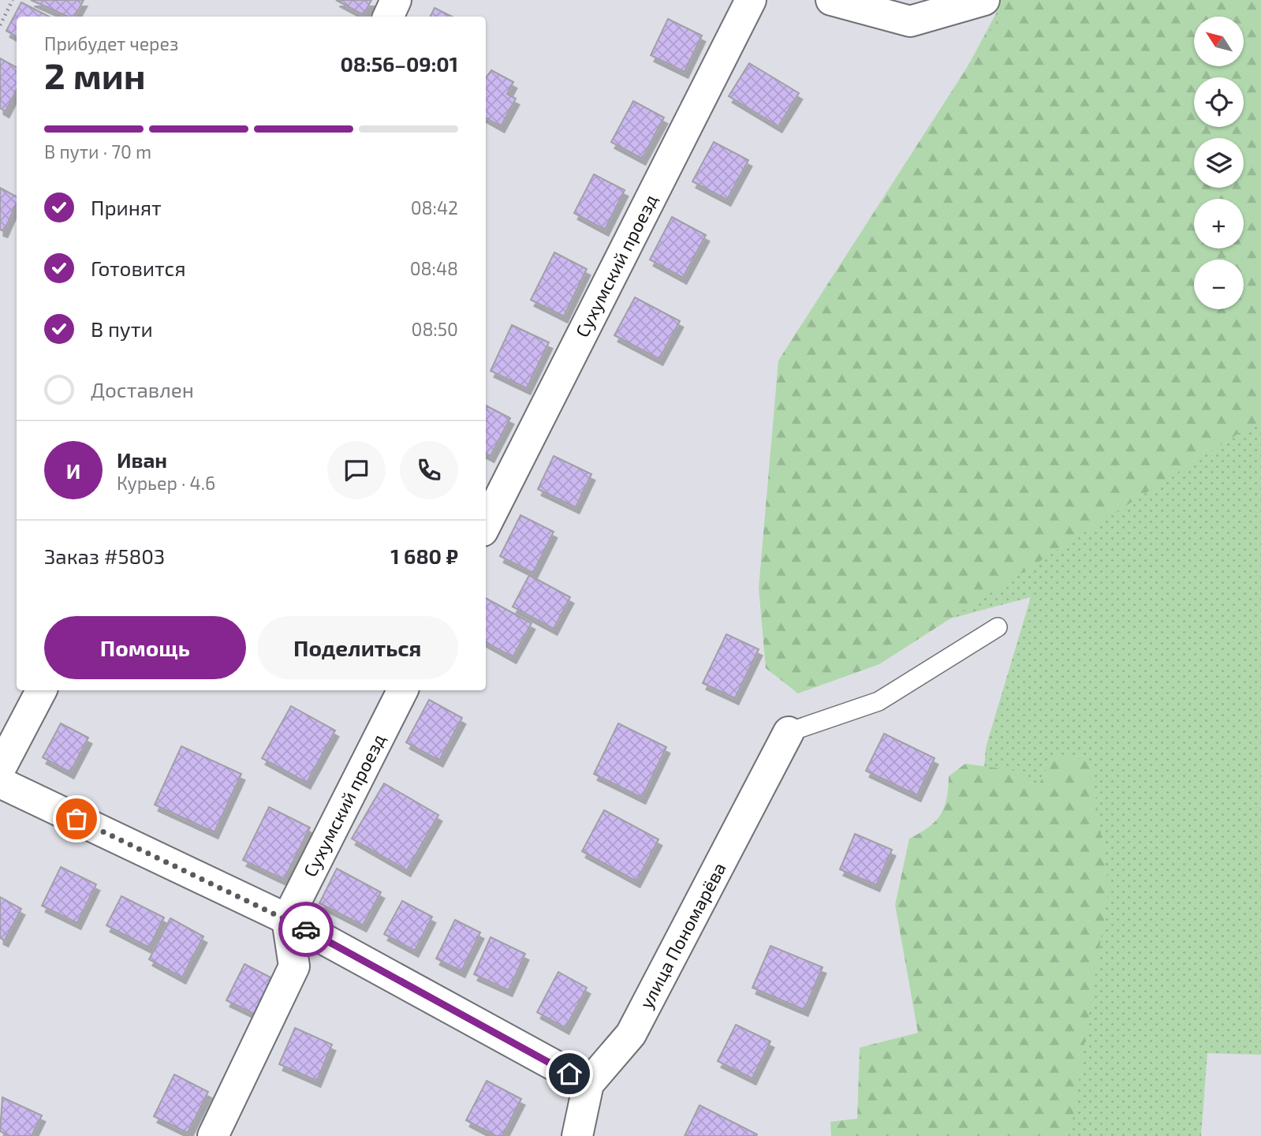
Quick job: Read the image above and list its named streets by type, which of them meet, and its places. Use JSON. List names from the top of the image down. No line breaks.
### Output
{"streets":{"street":["Сухумский проезд","улица Пономарёва"]},"north":"top left","page":{"map_buttons":["+","−"],"heading":["2 мин","Прибудет через","08:56–09:01"],"panel":["Иван","Курьер · 4.6","Заказ #5803","1 680 ₽"],"bar":"В пути · 70 m","list":[["Принят","08:42"],["Готовится","08:48"],["В пути","08:50"],"Доставлен"],"round":"И","buttons":["Помощь","Поделиться"]}}
